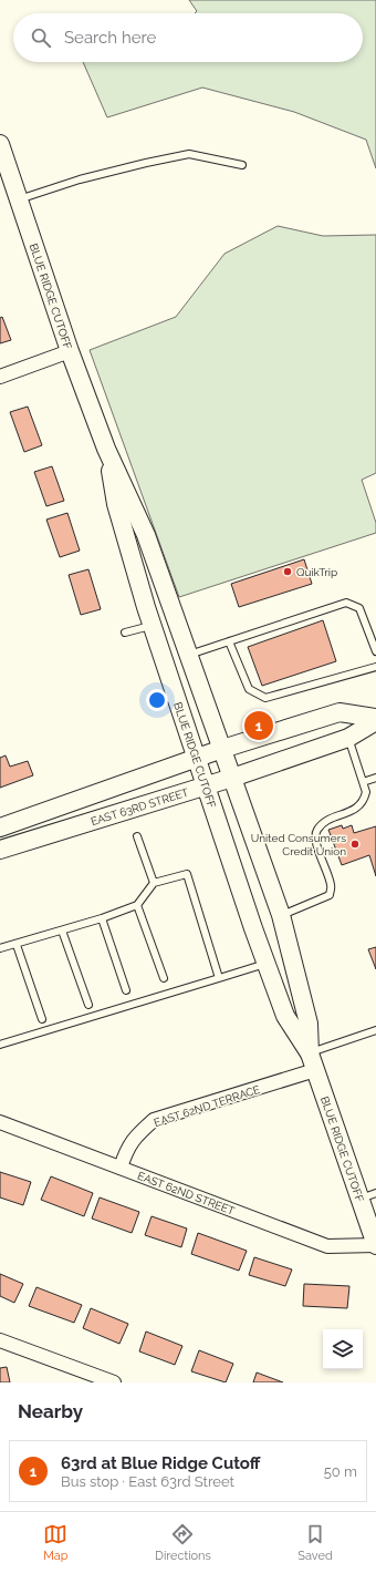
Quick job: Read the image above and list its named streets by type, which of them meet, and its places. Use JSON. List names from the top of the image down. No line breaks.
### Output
{"streets":{"main road":["BLUE RIDGE CUTOFF","EAST 63RD STREET"],"street":["EAST 62ND TERRACE","EAST 62ND STREET"]},"crossings":[["BLUE RIDGE CUTOFF","EAST 63RD STREET"],["BLUE RIDGE CUTOFF","EAST 62ND TERRACE"],["BLUE RIDGE CUTOFF","EAST 62ND STREET"],["EAST 62ND TERRACE","EAST 62ND STREET"]],"places":["QuikTrip","United Consumers Credit Union"],"page":{"search":"Search here","pins":"1","heading":"Nearby","list":[{"mark":"1","name":"63rd at Blue Ridge Cutoff","note":"Bus stop · East 63rd Street","value":"50 m"}],"nav":["Map","Directions","Saved"]}}
